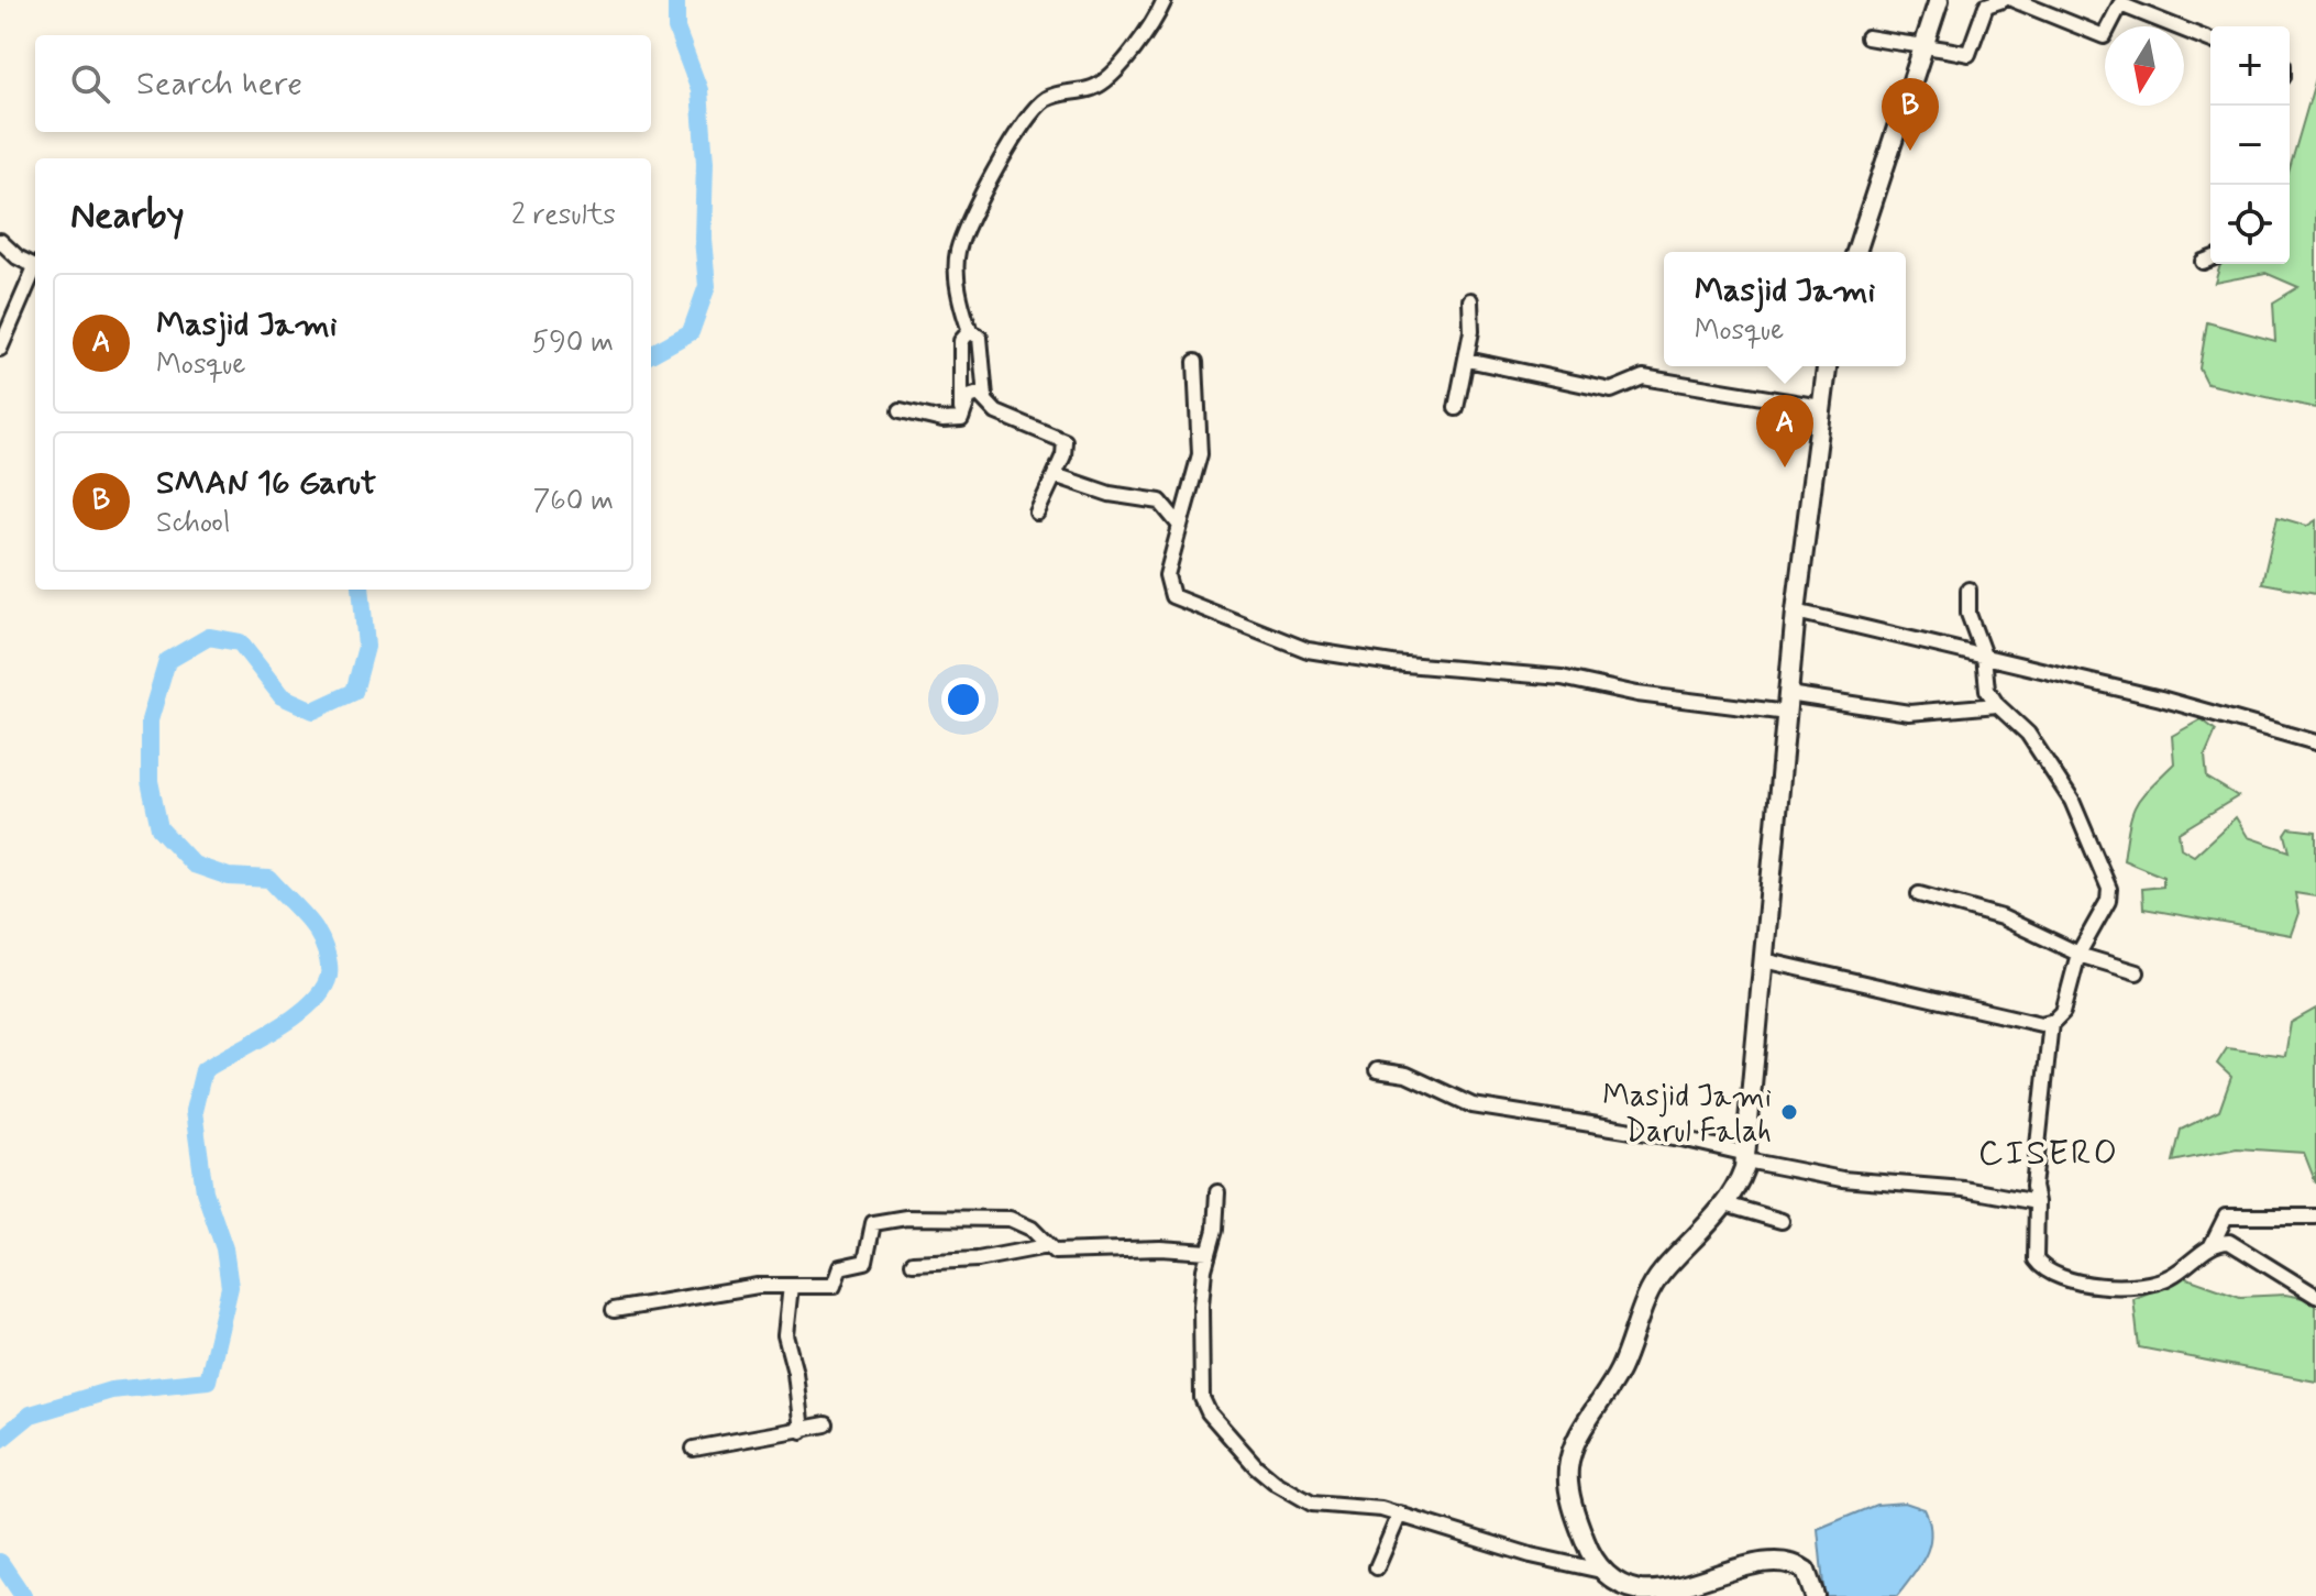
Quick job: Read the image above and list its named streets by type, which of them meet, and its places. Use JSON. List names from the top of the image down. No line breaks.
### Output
{"districts":["CISERO"],"places":["Masjid Jami Darul Falah"],"north":"bottom","page":{"map_buttons":["+","−"],"search":"Search here","pins":["B","A"],"heading":["Nearby","2 results"],"popup":["Masjid Jami","Mosque"],"list":[{"mark":"A","name":"Masjid Jami","note":"Mosque","value":"590 m"},{"mark":"B","name":"SMAN 16 Garut","note":"School","value":"760 m"}]}}
